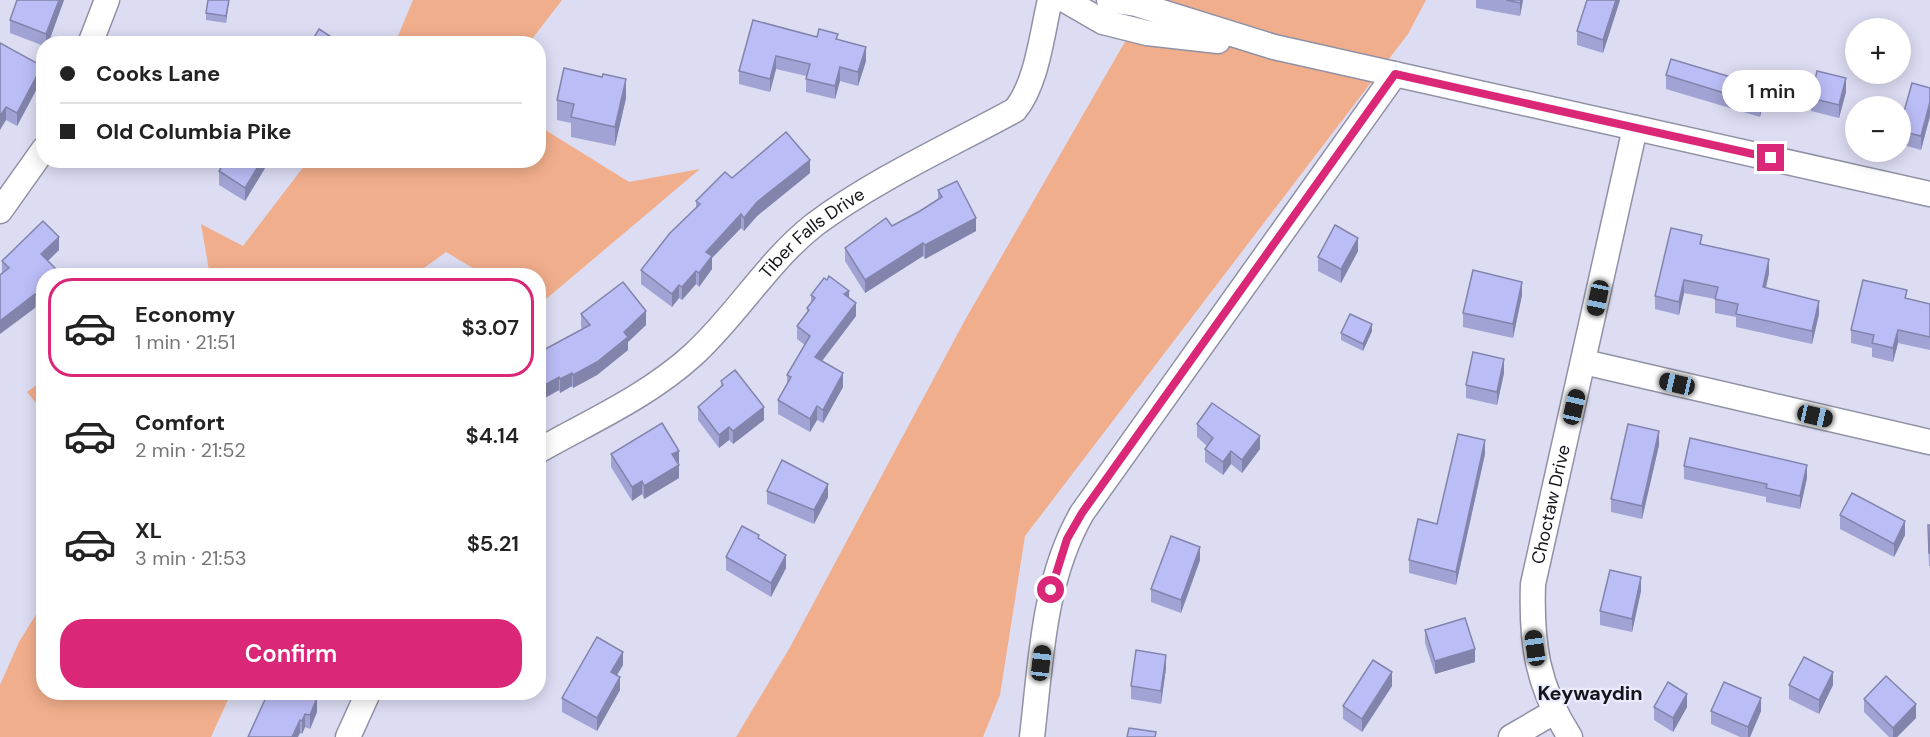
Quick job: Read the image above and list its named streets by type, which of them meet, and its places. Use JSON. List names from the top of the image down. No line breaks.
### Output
{"streets":{"street":["Tiber Falls Drive","Choctaw Drive"]},"districts":["Keywaydin"],"page":{"map_buttons":["+","−"],"banner":["Cooks Lane","Old Columbia Pike"],"bubble":"1 min","list":[{"name":"Economy","note":"1 min · 21:51","value":"$3.07"},{"name":"Comfort","note":"2 min · 21:52","value":"$4.14"},{"name":"XL","note":"3 min · 21:53","value":"$5.21"}],"buttons":"Confirm"}}
